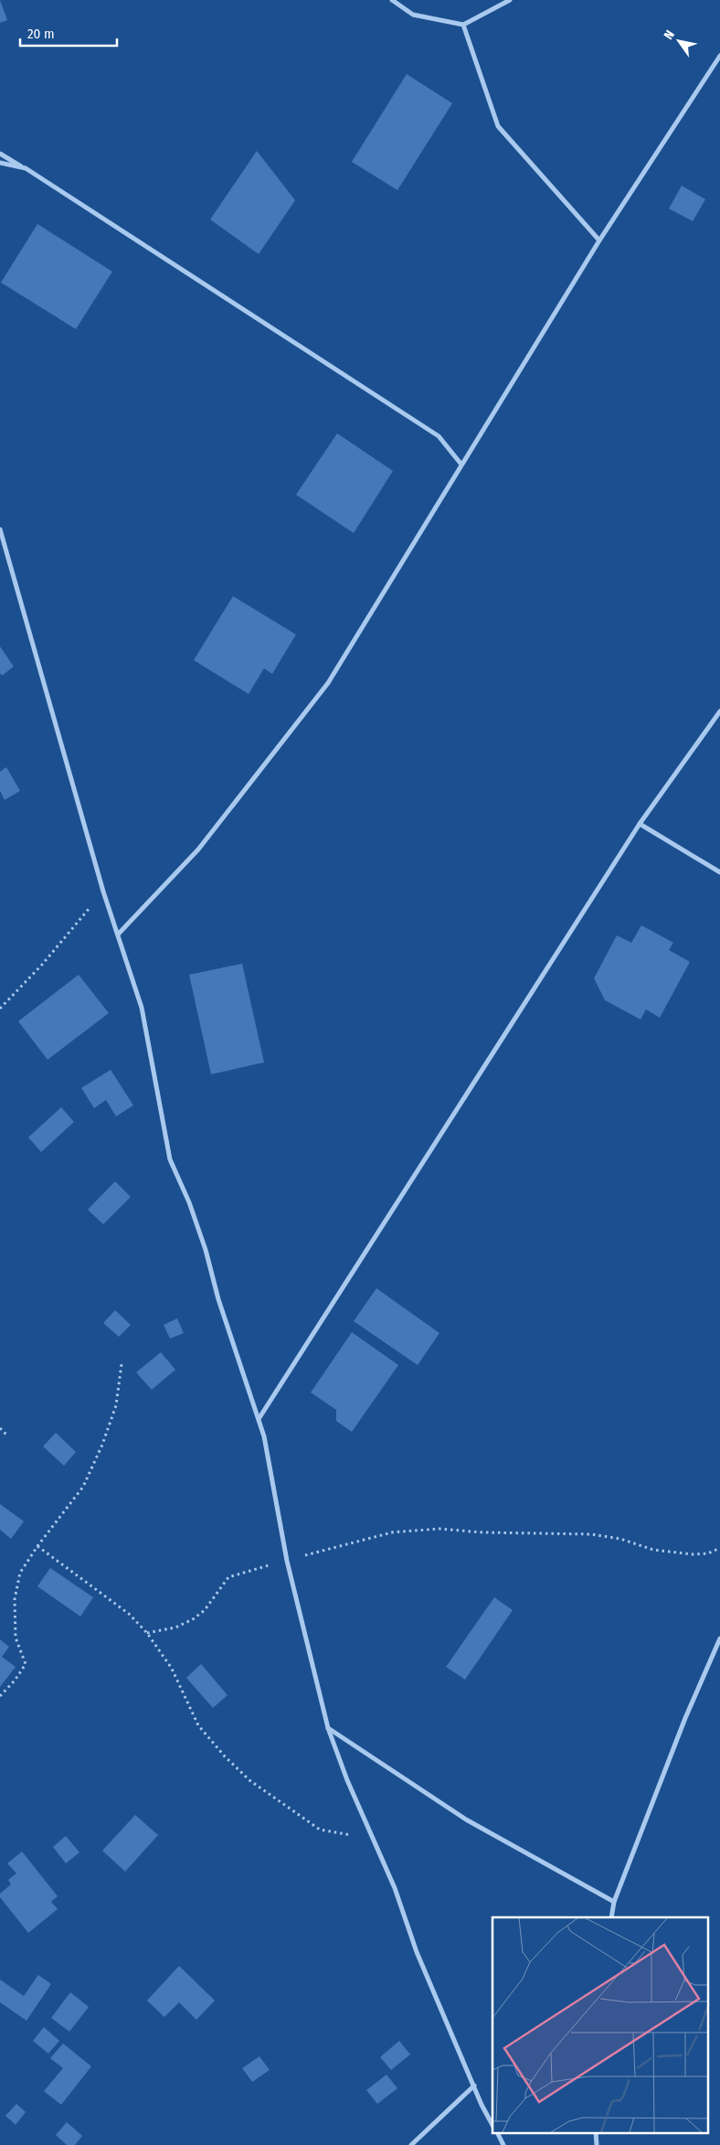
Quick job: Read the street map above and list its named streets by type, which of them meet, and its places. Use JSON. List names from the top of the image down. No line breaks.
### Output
{"scale_bar":"20 m","north":"top left"}
